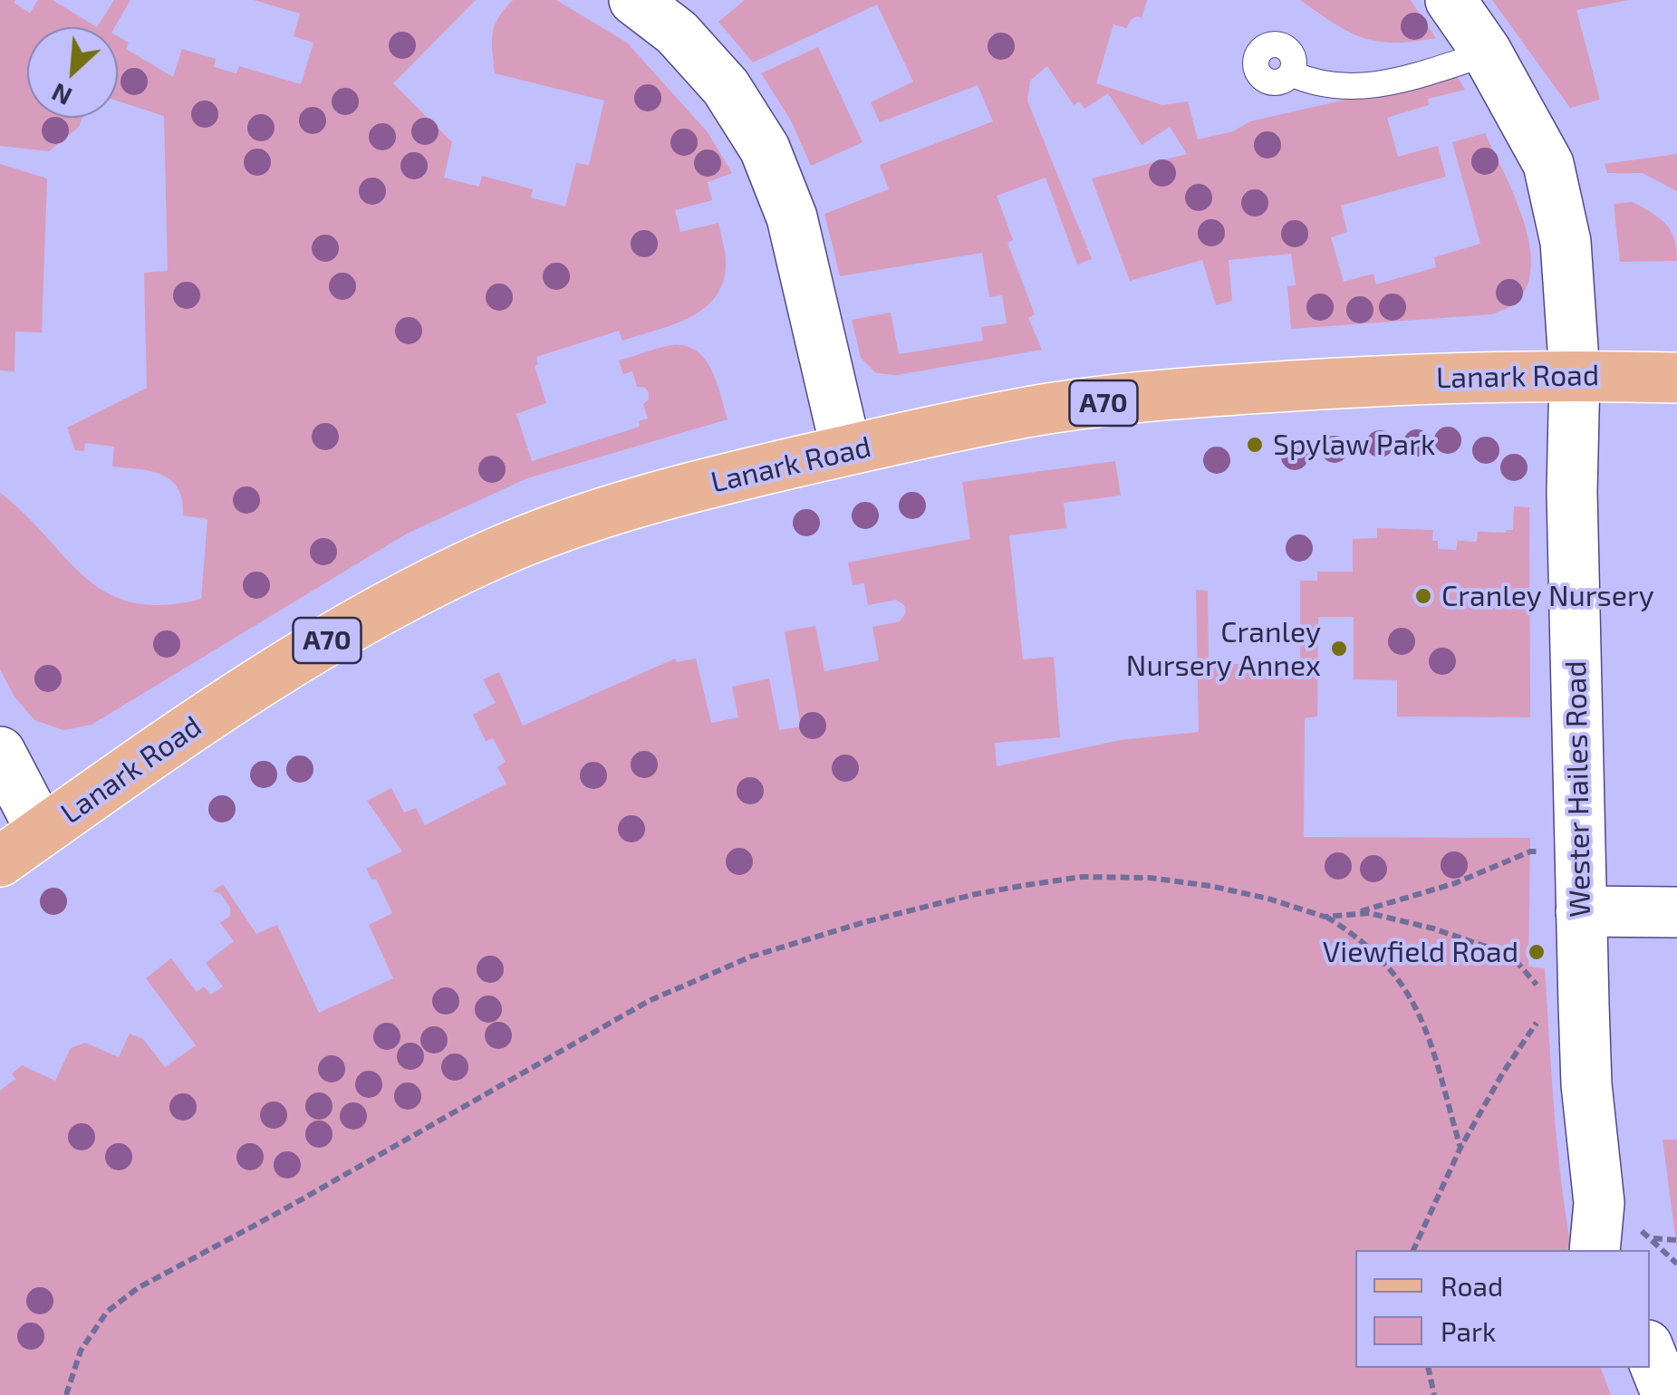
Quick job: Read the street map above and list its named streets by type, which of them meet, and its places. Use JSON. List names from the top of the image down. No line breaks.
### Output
{"streets":{"main road":["Lanark Road","A70","Wester Hailes Road"]},"crossings":[["Lanark Road","Wester Hailes Road"]],"places":["Spylaw Park","Cranley Nursery","Cranley Nursery Annex","Viewfield Road"],"legend":["Road","Park"],"north":"bottom left"}
